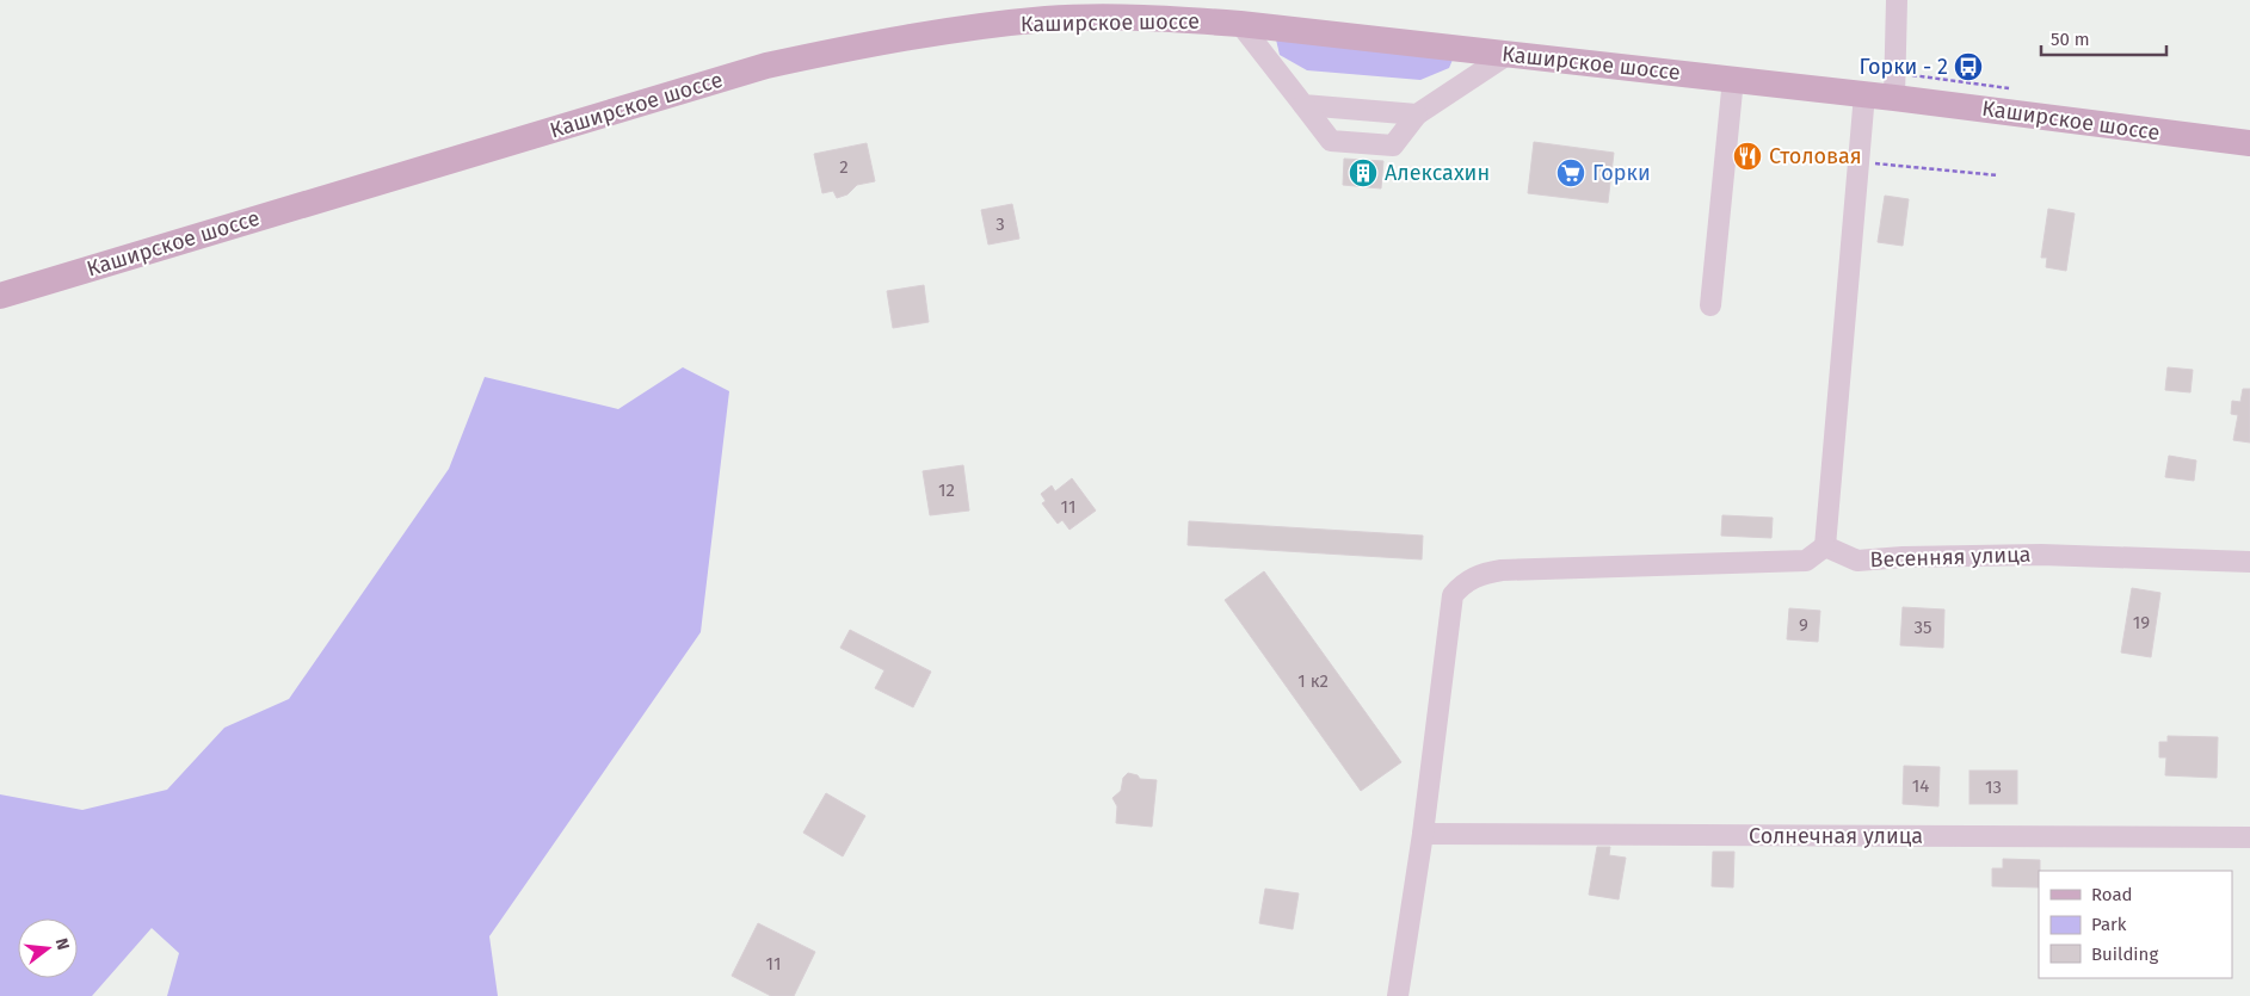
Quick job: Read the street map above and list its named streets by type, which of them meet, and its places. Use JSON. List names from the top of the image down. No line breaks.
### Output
{"streets":{"main road":["Каширское шоссе"],"street":["Весенняя улица","Солнечная улица"]},"places":{"bus stop":["Горки - 2"],"restaurant":["Столовая"],"building":["Алексахин"],"supermarket":["Горки"]},"house_numbers":["2","3","12","11","19","9","35","1 к2","14","13","11"],"legend":["Road","Park","Building"],"scale_bar":"50 m","north":"right"}
